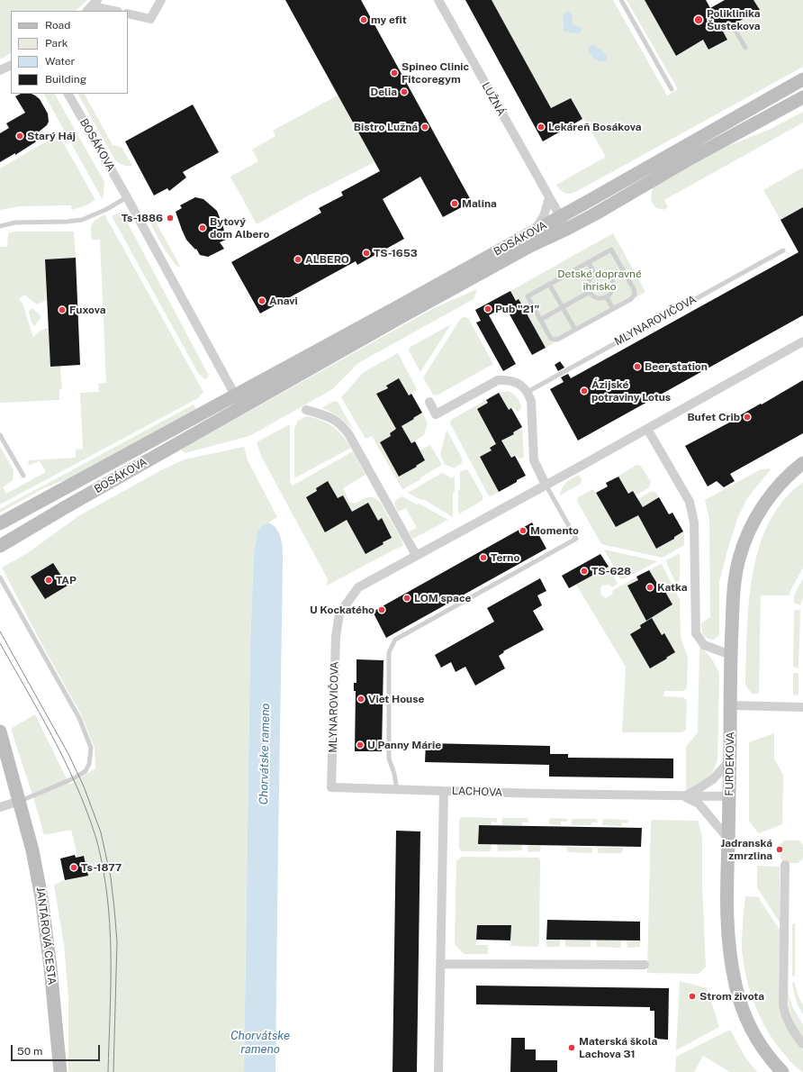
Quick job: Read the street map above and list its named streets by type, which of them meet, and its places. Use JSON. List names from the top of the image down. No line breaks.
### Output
{"streets":{"street":["LUŽNÁ","BOSÁKOVA","MLYNAROVIČOVA","FURDEKOVA","LACHOVA","JANTÁROVÁ CESTA"]},"crossings":[["LUŽNÁ","BOSÁKOVA"],["MLYNAROVIČOVA","LACHOVA"],["FURDEKOVA","LACHOVA"]],"water":["Chorvátske rameno"],"parks":["Detské dopravné ihrisko"],"places":["my efit","Poliklinika Šustekova","Spineo Clinic Fitcoregym","Delia","Bistro Lužná","Lekáreň Bosákova","Starý Háj","Malina","Ts-1886","Bytový dom Albero","TS-1653","ALBERO","Anavi","Pub \"21\"","Fuxova","Beer station","Ázijské potraviny Lotus","Bufet Crib","Momento","Terno","TS-628","TAP","Katka","LOM space","U Kockatého","Viet House","U Panny Márie","Jadranská zmrzlina","Ts-1877","Strom života","Materská škola Lachova 31"],"legend":["Road","Park","Water","Building"],"scale_bar":"50 m"}
